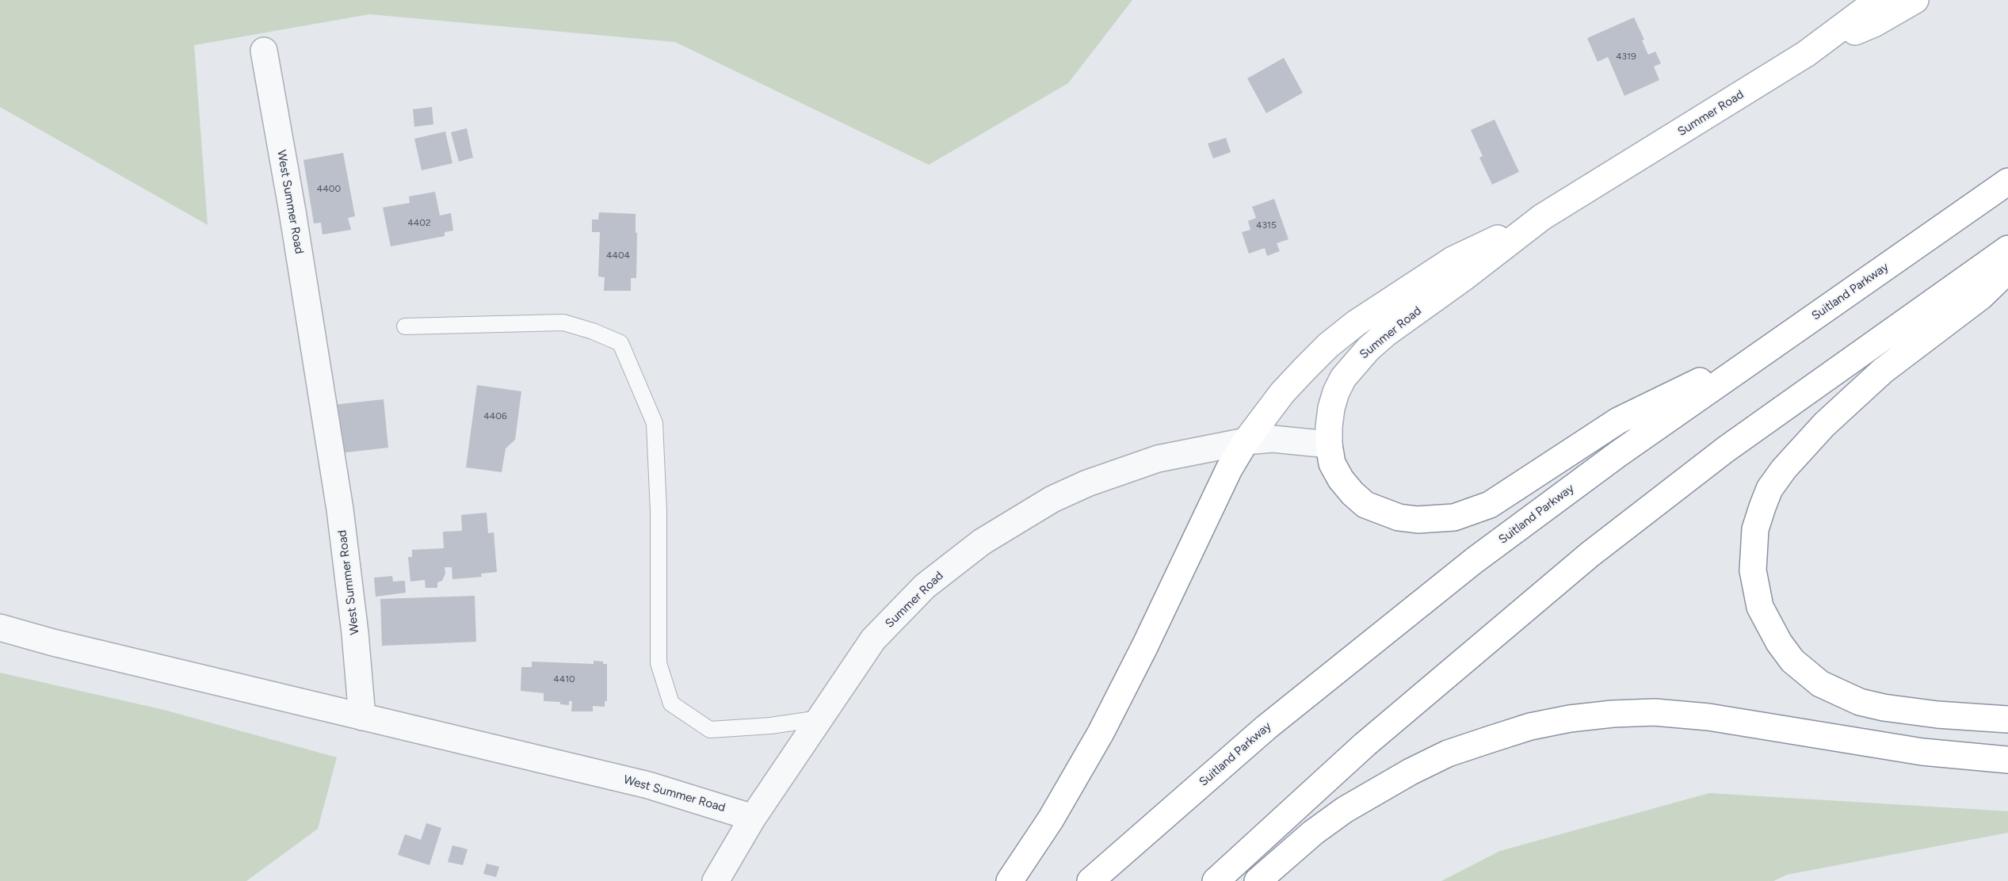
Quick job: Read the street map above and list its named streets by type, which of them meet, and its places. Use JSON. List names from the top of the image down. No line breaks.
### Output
{"streets":{"main road":["Summer Road","Suitland Parkway"],"street":["West Summer Road"]},"crossings":[["Summer Road","West Summer Road"]],"house_numbers":["4319","4400","4402","4315","4404","4406","4410"]}
